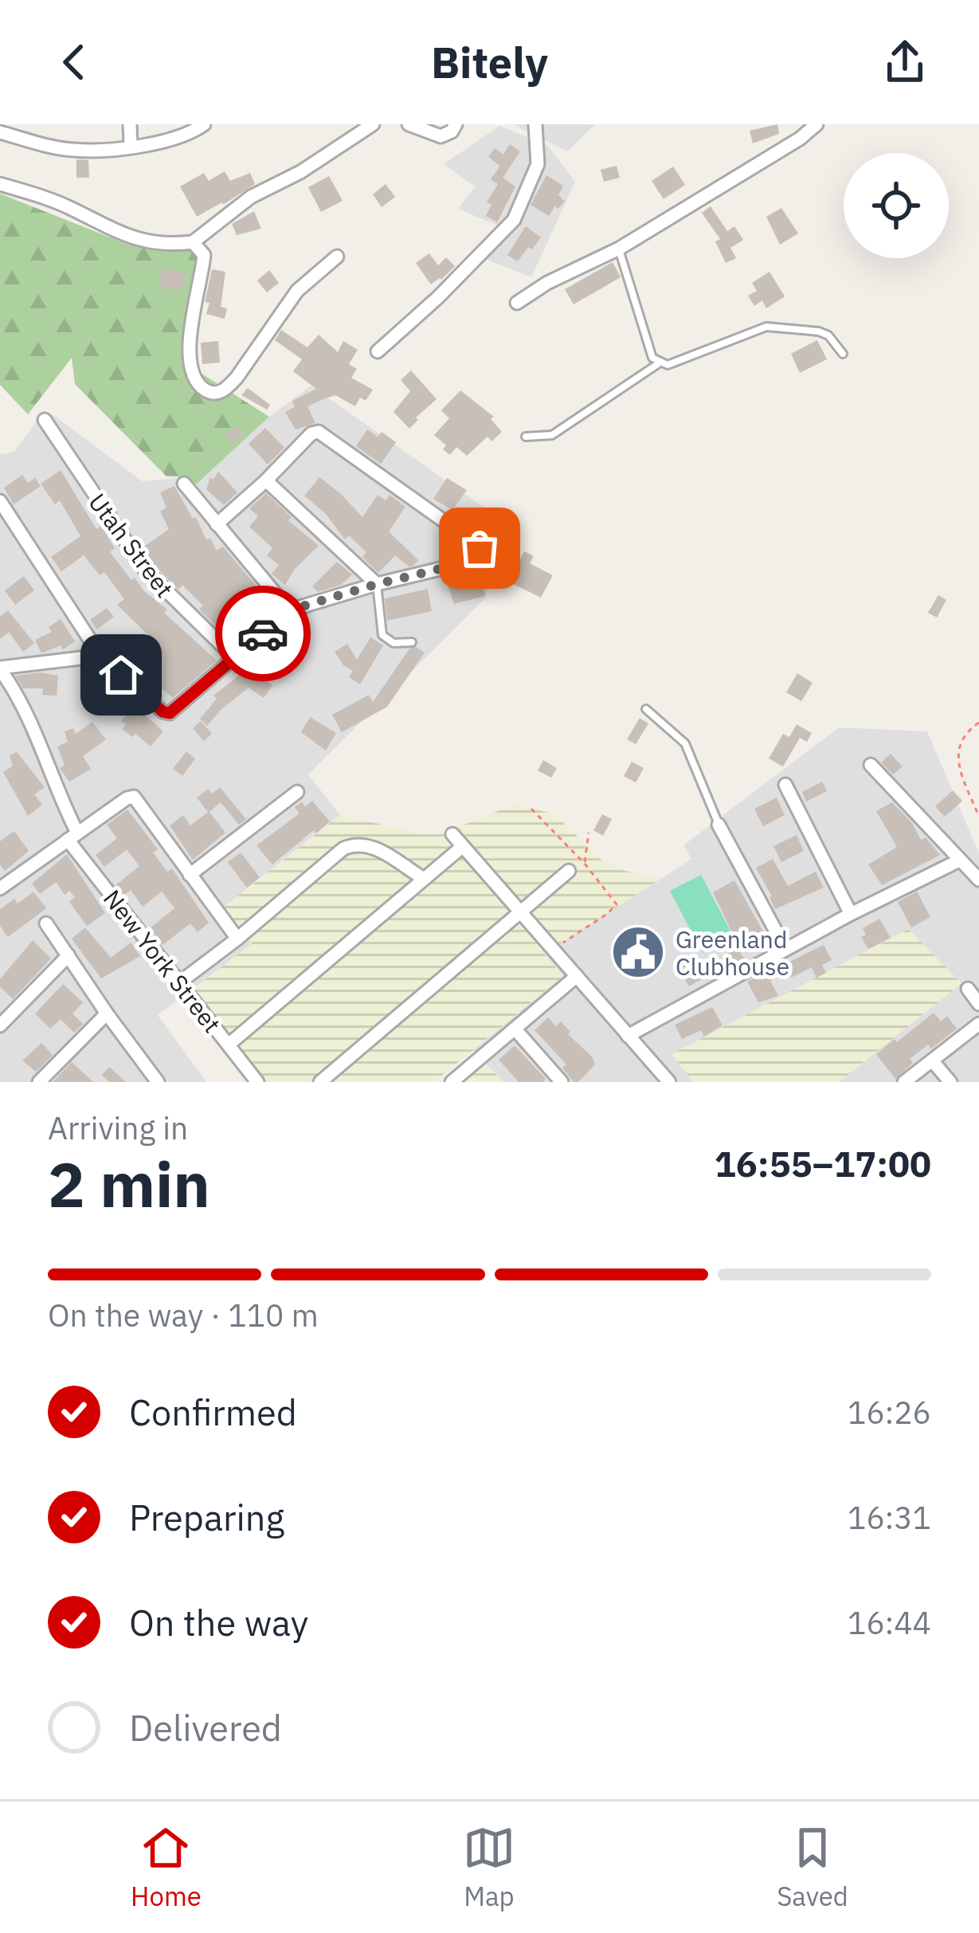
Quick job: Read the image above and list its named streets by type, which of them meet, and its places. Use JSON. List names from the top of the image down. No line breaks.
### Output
{"streets":{"street":["Utah Street","New York Street"]},"places":{"public building":["Greenland Clubhouse"]},"page":{"header":"Bitely","heading":["2 min","Arriving in","16:55–17:00"],"bar":"On the way · 110 m","list":[["Confirmed","16:26"],["Preparing","16:31"],["On the way","16:44"],"Delivered"],"tabs":["Home","Map","Saved"]}}
